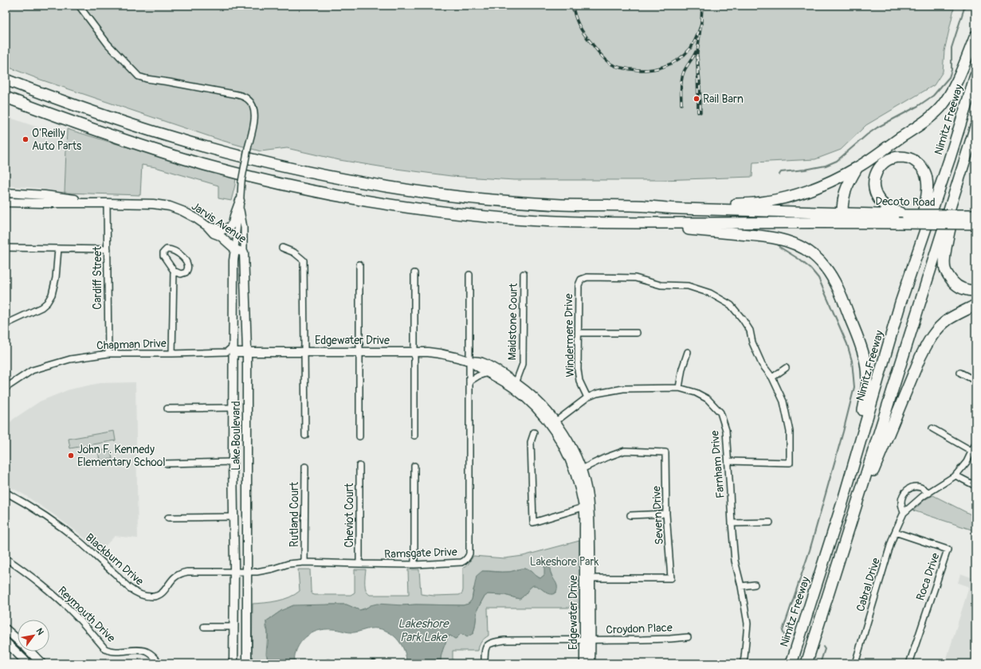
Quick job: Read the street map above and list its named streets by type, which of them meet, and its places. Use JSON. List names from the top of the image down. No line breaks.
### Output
{"streets":{"highway":["Nimitz Freeway","Decoto Road"],"street":["Jarvis Avenue","Cardiff Street","Maidstone Court","Windermere Drive","Edgewater Drive","Chapman Drive","Lake Boulevard","Farnham Drive","Rutland Court","Cheviot Court","Severn Drive","Ramsgate Drive","Blackburn Drive","Roca Drive","Cabral Drive","Reymouth Drive","Croydon Place"]},"crossings":[["Jarvis Avenue","Cardiff Street"],["Jarvis Avenue","Lake Boulevard"],["Cardiff Street","Chapman Drive"],["Maidstone Court","Edgewater Drive"],["Windermere Drive","Farnham Drive"],["Edgewater Drive","Chapman Drive"],["Edgewater Drive","Lake Boulevard"],["Edgewater Drive","Farnham Drive"],["Edgewater Drive","Severn Drive"],["Edgewater Drive","Ramsgate Drive"],["Edgewater Drive","Croydon Place"],["Chapman Drive","Lake Boulevard"],["Lake Boulevard","Ramsgate Drive"],["Lake Boulevard","Blackburn Drive"],["Rutland Court","Ramsgate Drive"],["Cheviot Court","Ramsgate Drive"],["Ramsgate Drive","Blackburn Drive"],["Roca Drive","Cabral Drive"]],"water":["Lakeshore Park Lake"],"parks":["Lakeshore Park"],"places":["Rail Barn","O'Reilly Auto Parts","John F. Kennedy Elementary School"],"north":"top right"}
